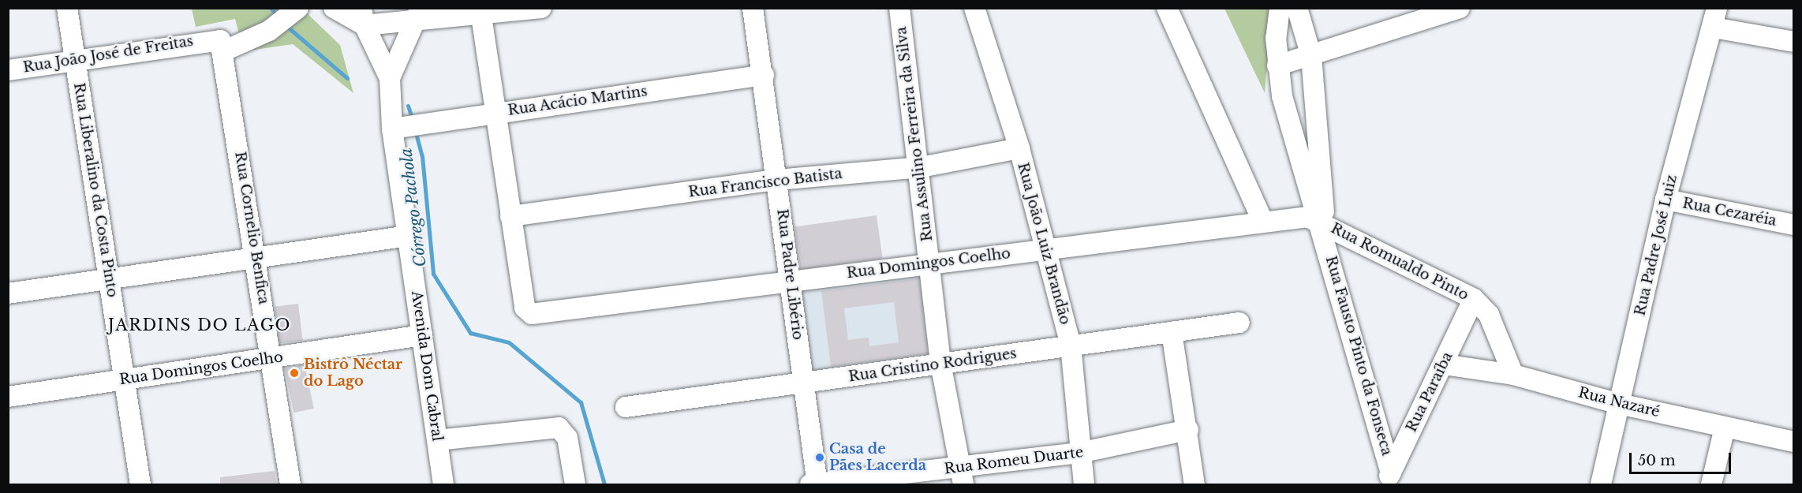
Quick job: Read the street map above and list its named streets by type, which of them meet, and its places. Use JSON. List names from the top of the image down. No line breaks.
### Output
{"streets":{"street":["Rua João José de Freitas","Rua Acácio Martins","Rua Assulino Ferreira da Silva","Rua Francisco Batista","Rua Liberalino da Costa Pinto","Rua Cezaréia","Rua Cornelio Benfica","Rua João Luiz Brandão","Rua Padre José Luiz","Rua Romualdo Pinto","Rua Domingos Coelho","Rua Padre Libério","Rua Fausto Pinto da Fonseca","Rua Cristino Rodrigues","Avenida Dom Cabral","Rua Paraíba","Rua Nazaré","Rua Romeu Duarte"]},"crossings":[["Rua João José de Freitas","Rua Liberalino da Costa Pinto"],["Rua João José de Freitas","Rua Cornelio Benfica"],["Rua Acácio Martins","Rua Padre Libério"],["Rua Acácio Martins","Avenida Dom Cabral"],["Rua Assulino Ferreira da Silva","Rua Francisco Batista"],["Rua Assulino Ferreira da Silva","Rua Domingos Coelho"],["Rua Assulino Ferreira da Silva","Rua Cristino Rodrigues"],["Rua Assulino Ferreira da Silva","Rua Romeu Duarte"],["Rua Francisco Batista","Rua João Luiz Brandão"],["Rua Francisco Batista","Rua Domingos Coelho"],["Rua Francisco Batista","Rua Padre Libério"],["Rua Liberalino da Costa Pinto","Rua Domingos Coelho"],["Rua Cezaréia","Rua Padre José Luiz"],["Rua Cornelio Benfica","Rua Domingos Coelho"],["Rua João Luiz Brandão","Rua Domingos Coelho"],["Rua João Luiz Brandão","Rua Cristino Rodrigues"],["Rua João Luiz Brandão","Rua Romeu Duarte"],["Rua Padre José Luiz","Rua Nazaré"],["Rua Romualdo Pinto","Rua Domingos Coelho"],["Rua Romualdo Pinto","Rua Fausto Pinto da Fonseca"],["Rua Romualdo Pinto","Rua Paraíba"],["Rua Romualdo Pinto","Rua Nazaré"],["Rua Domingos Coelho","Rua Padre Libério"],["Rua Domingos Coelho","Rua Fausto Pinto da Fonseca"],["Rua Domingos Coelho","Avenida Dom Cabral"],["Rua Padre Libério","Rua Cristino Rodrigues"],["Rua Padre Libério","Rua Romeu Duarte"],["Rua Fausto Pinto da Fonseca","Rua Paraíba"],["Rua Paraíba","Rua Nazaré"]],"districts":["JARDINS DO LAGO"],"water":["Córrego Pachola"],"places":["Bistrô Néctar do Lago","Casa de Pães Lacerda"],"scale_bar":"50 m"}
